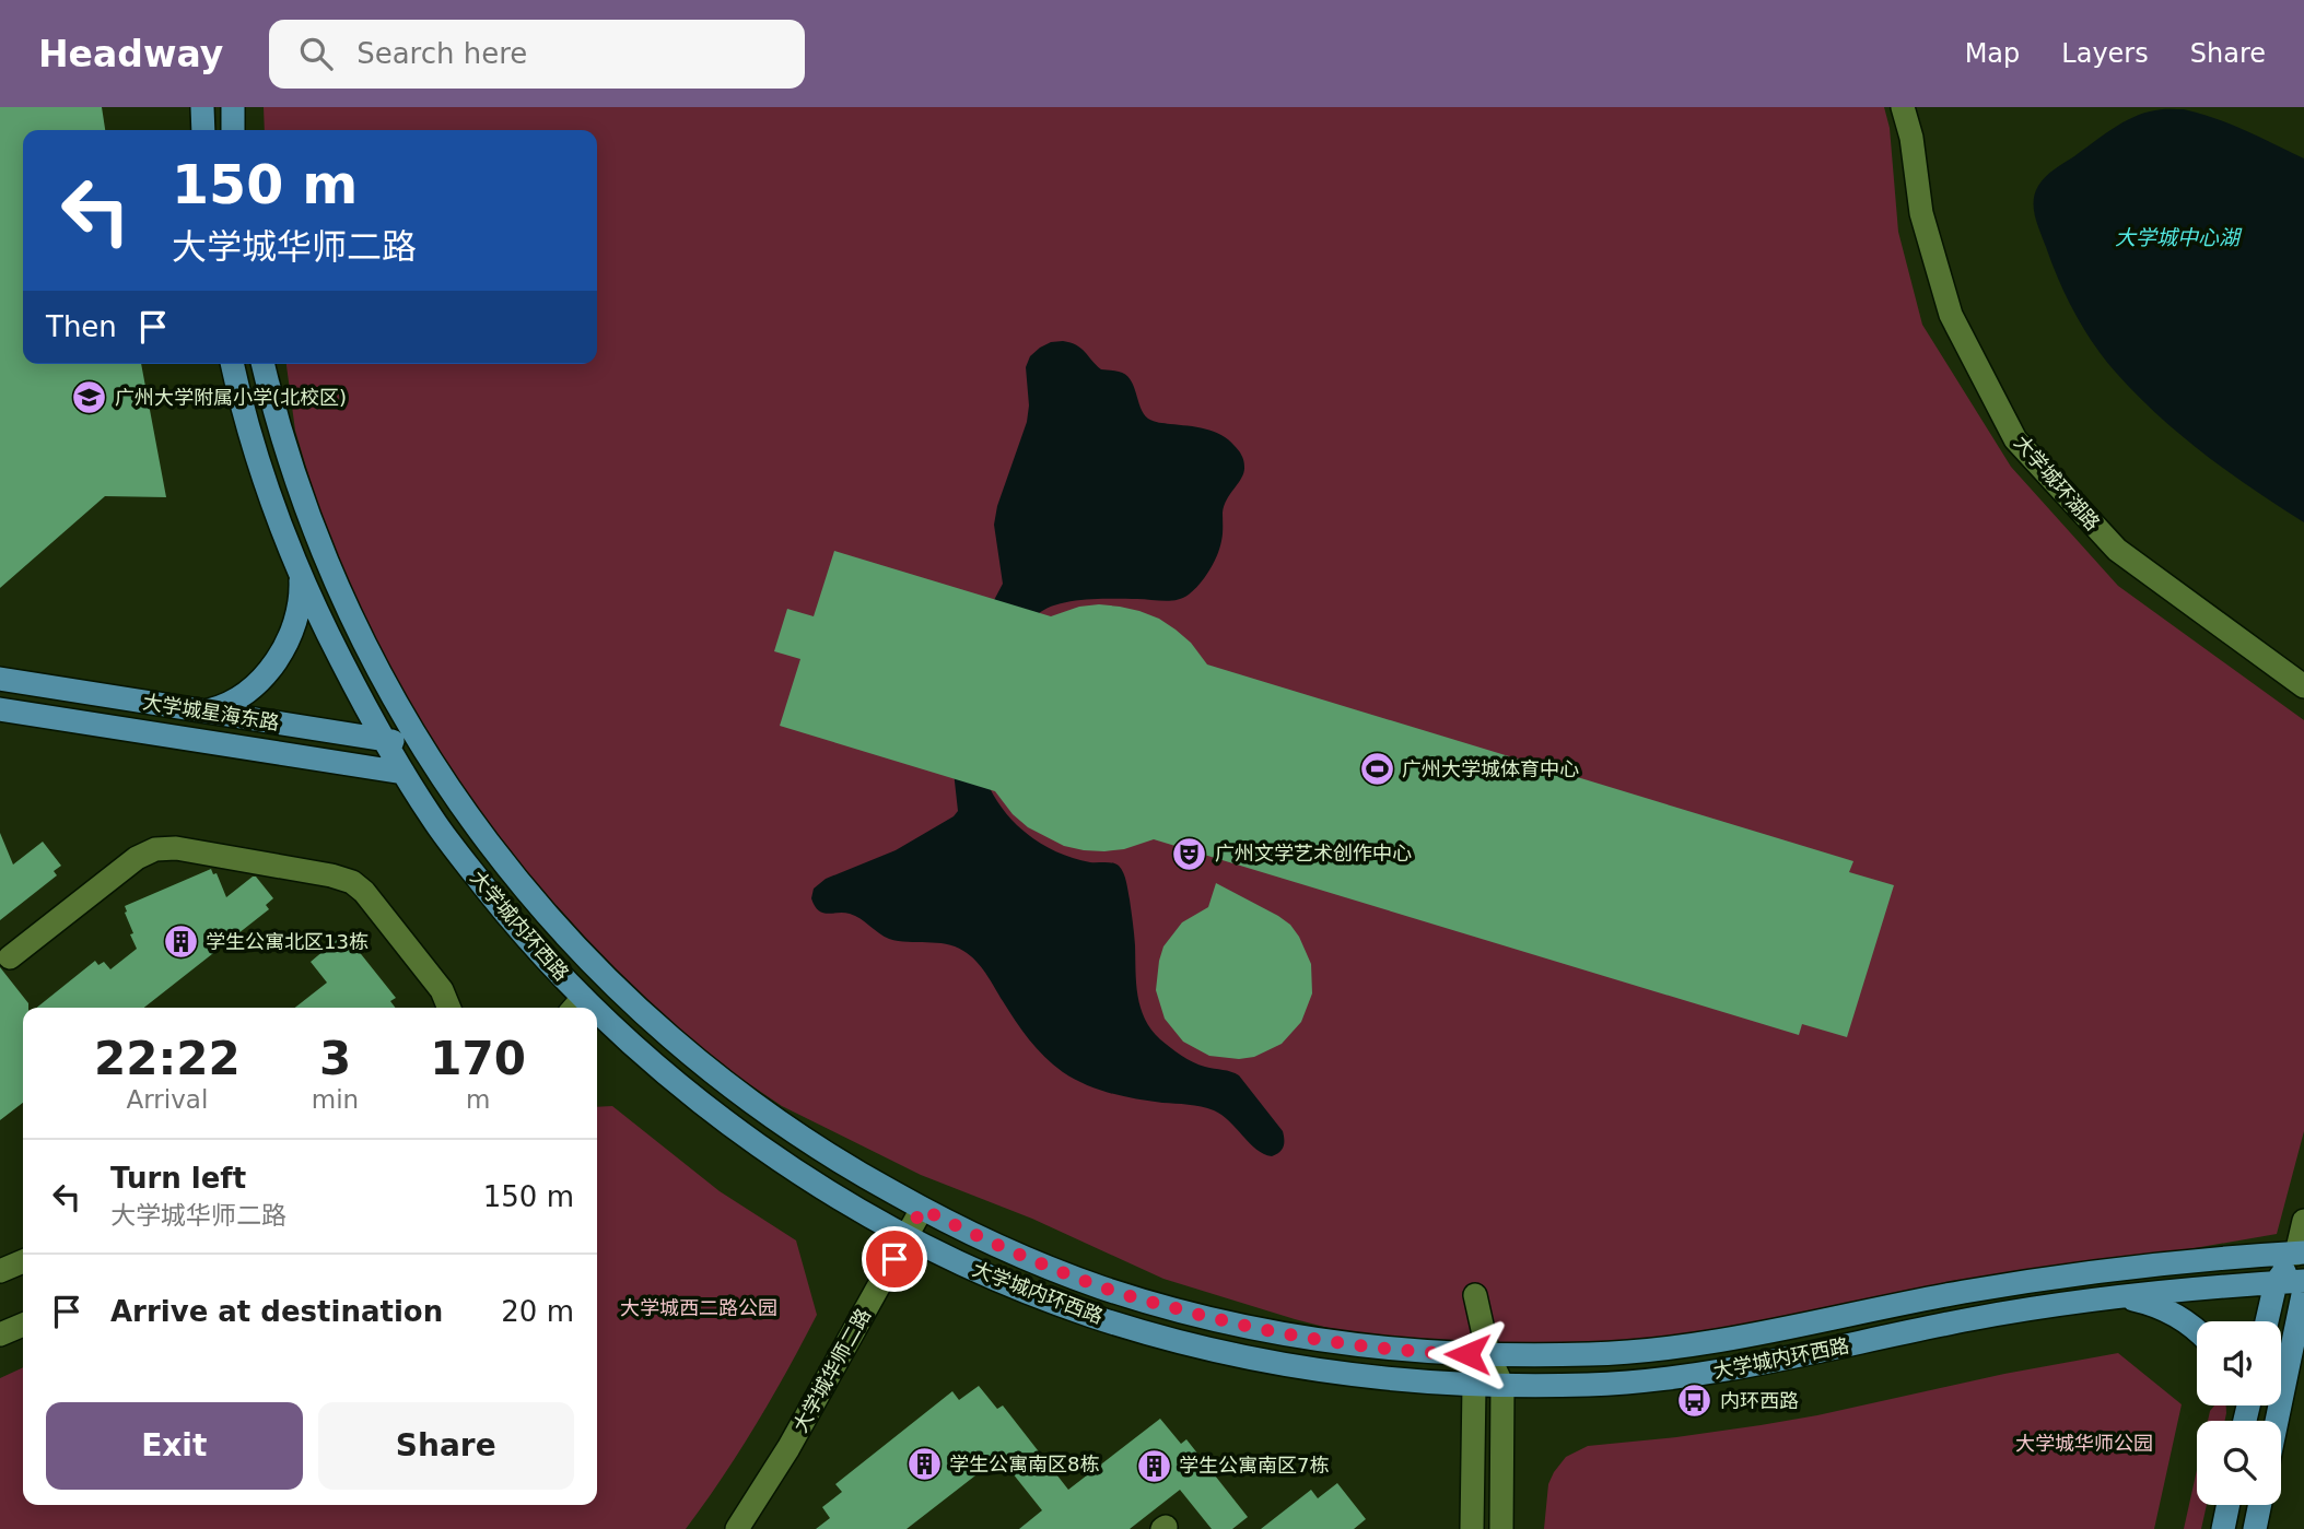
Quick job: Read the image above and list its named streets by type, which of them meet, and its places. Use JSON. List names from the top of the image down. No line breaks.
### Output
{"streets":{"main road":["大学城星海东路","大学城内环西路"],"street":["大学城环湖路","大学城华师二路"]},"crossings":[["大学城星海东路","大学城内环西路"],["大学城内环西路","大学城华师二路"]],"water":["大学城中心湖"],"parks":["大学城西二路公园","大学城华师公园"],"places":{"school or university":["广州大学附属小学(北校区)"],"sports":["广州大学城体育中心"],"theatre":["广州文学艺术创作中心"],"building":["学生公寓北区13栋","学生公寓南区8栋","学生公寓南区7栋"],"bus stop":["内环西路"]},"page":{"header":"Headway","search":"Search here","nav":["Map","Layers","Share"],"turn":["150 m","大学城华师二路"],"then":"Then","eta":["22:22","Arrival","3","min","170","m"],"list":[{"name":"Turn left","note":"大学城华师二路","value":"150 m"},{"name":"Arrive at destination","value":"20 m"}],"buttons":["Exit","Share"]}}
